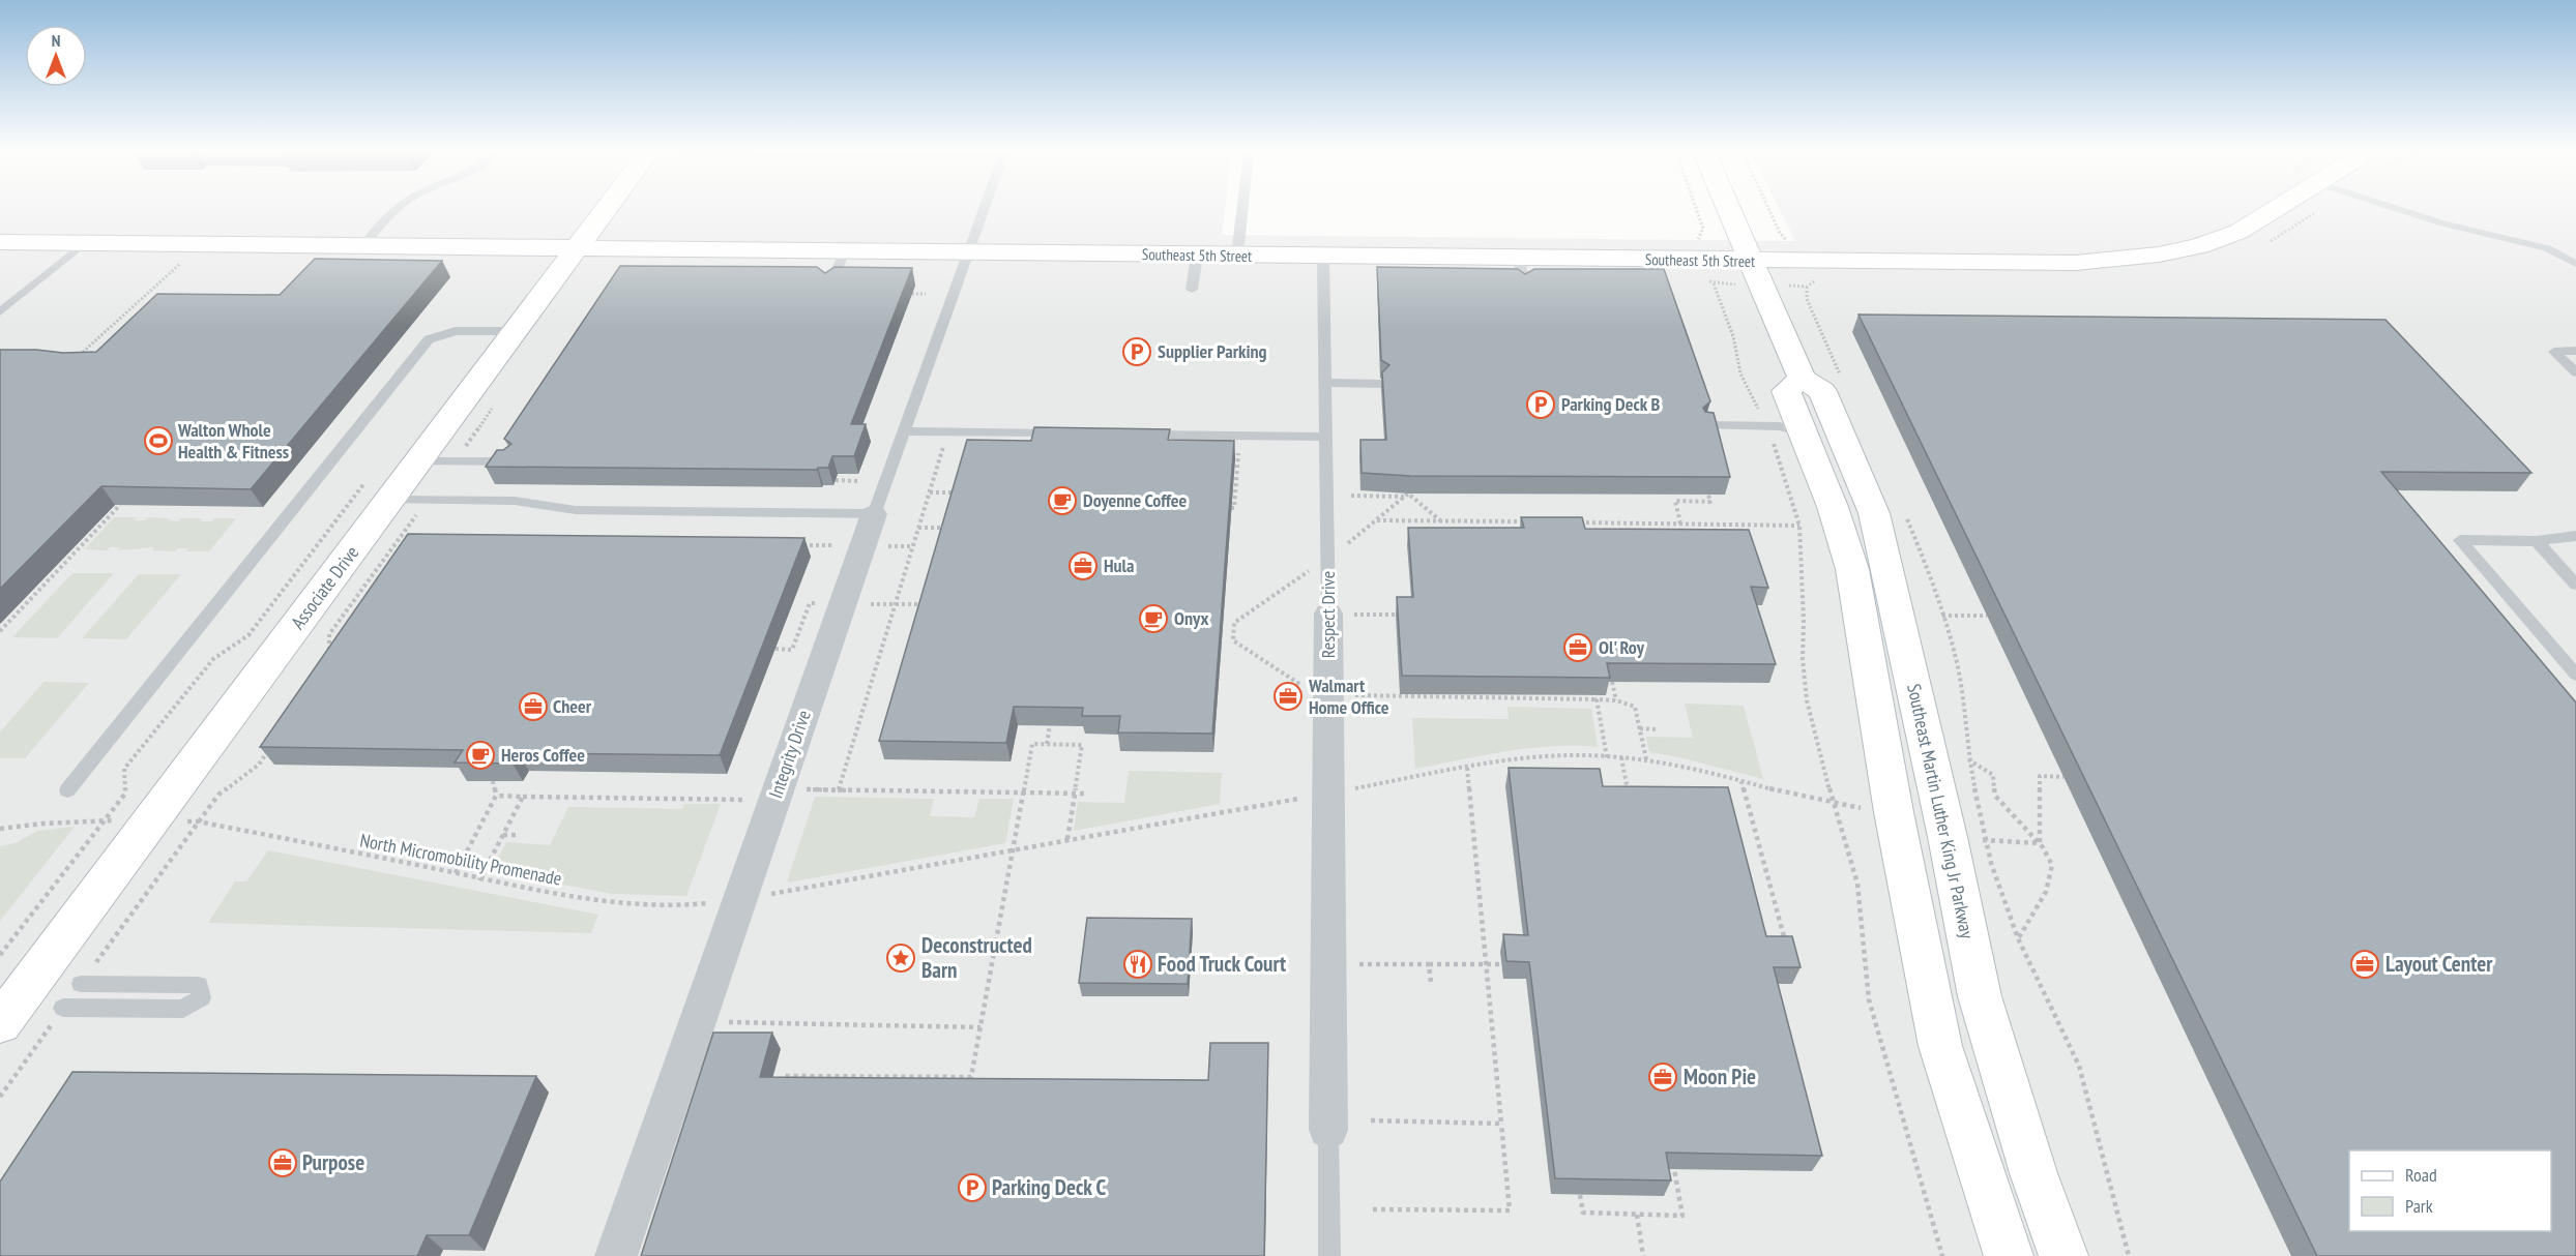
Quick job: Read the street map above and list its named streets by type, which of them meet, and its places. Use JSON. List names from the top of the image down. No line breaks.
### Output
{"streets":{"street":["Southeast 5th Street","Associate Drive","Respect Drive","Integrity Drive","Southeast Martin Luther King Jr Parkway"],"path":["North Micromobility Promenade"]},"crossings":[["Southeast 5th Street","Associate Drive"],["Southeast 5th Street","Respect Drive"],["Southeast 5th Street","Integrity Drive"],["Southeast 5th Street","Southeast Martin Luther King Jr Parkway"],["Integrity Drive","North Micromobility Promenade"]],"places":{"parking":["Supplier Parking","Parking Deck B","Parking Deck C"],"sports":["Walton Whole Health & Fitness"],"cafe":["Doyenne Coffee","Onyx","Heros Coffee"],"office":["Hula","Ol' Roy","Walmart Home Office","Cheer","Layout Center","Moon Pie","Purpose"],"place":["Deconstructed Barn"],"restaurant":["Food Truck Court"]},"legend":["Road","Park"],"north":"top"}
